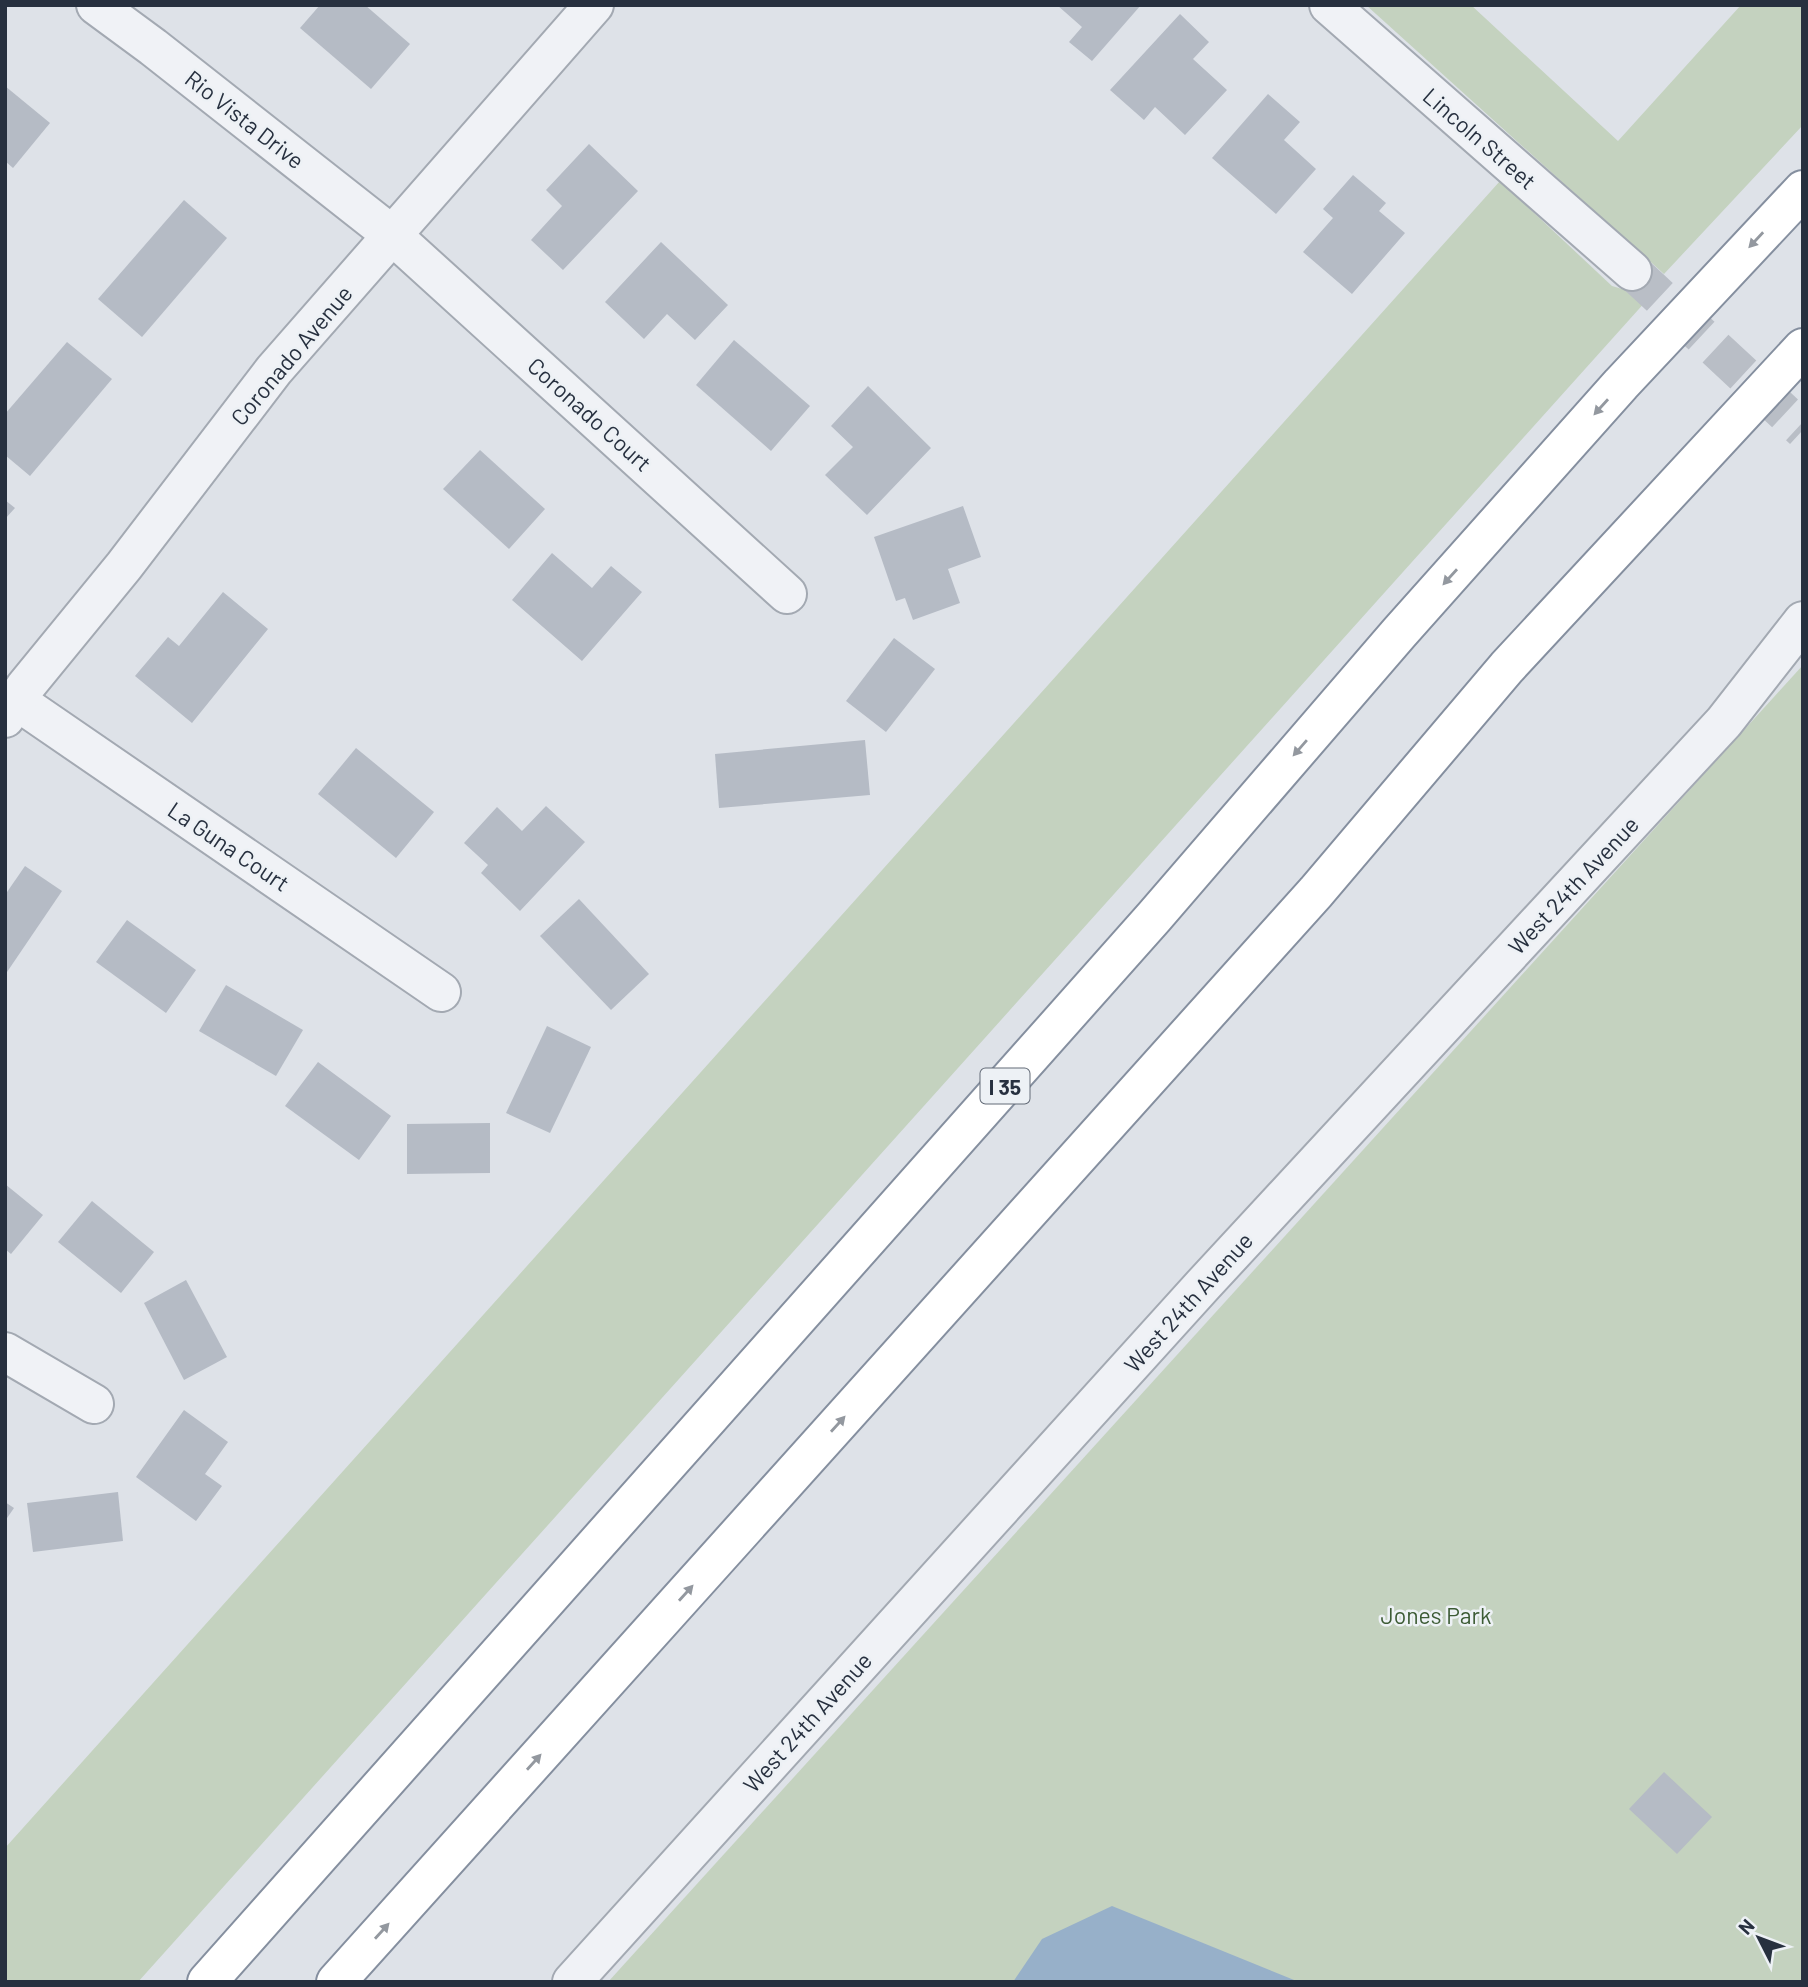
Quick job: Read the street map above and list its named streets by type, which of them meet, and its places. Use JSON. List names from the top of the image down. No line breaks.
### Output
{"streets":{"highway":["I 35"],"street":["Rio Vista Drive","Lincoln Street","Coronado Avenue","Coronado Court","La Guna Court","West 24th Avenue"]},"crossings":[["Rio Vista Drive","Coronado Avenue"],["Rio Vista Drive","Coronado Court"],["Coronado Avenue","Coronado Court"],["Coronado Avenue","La Guna Court"]],"parks":["Jones Park"],"north":"top left"}
